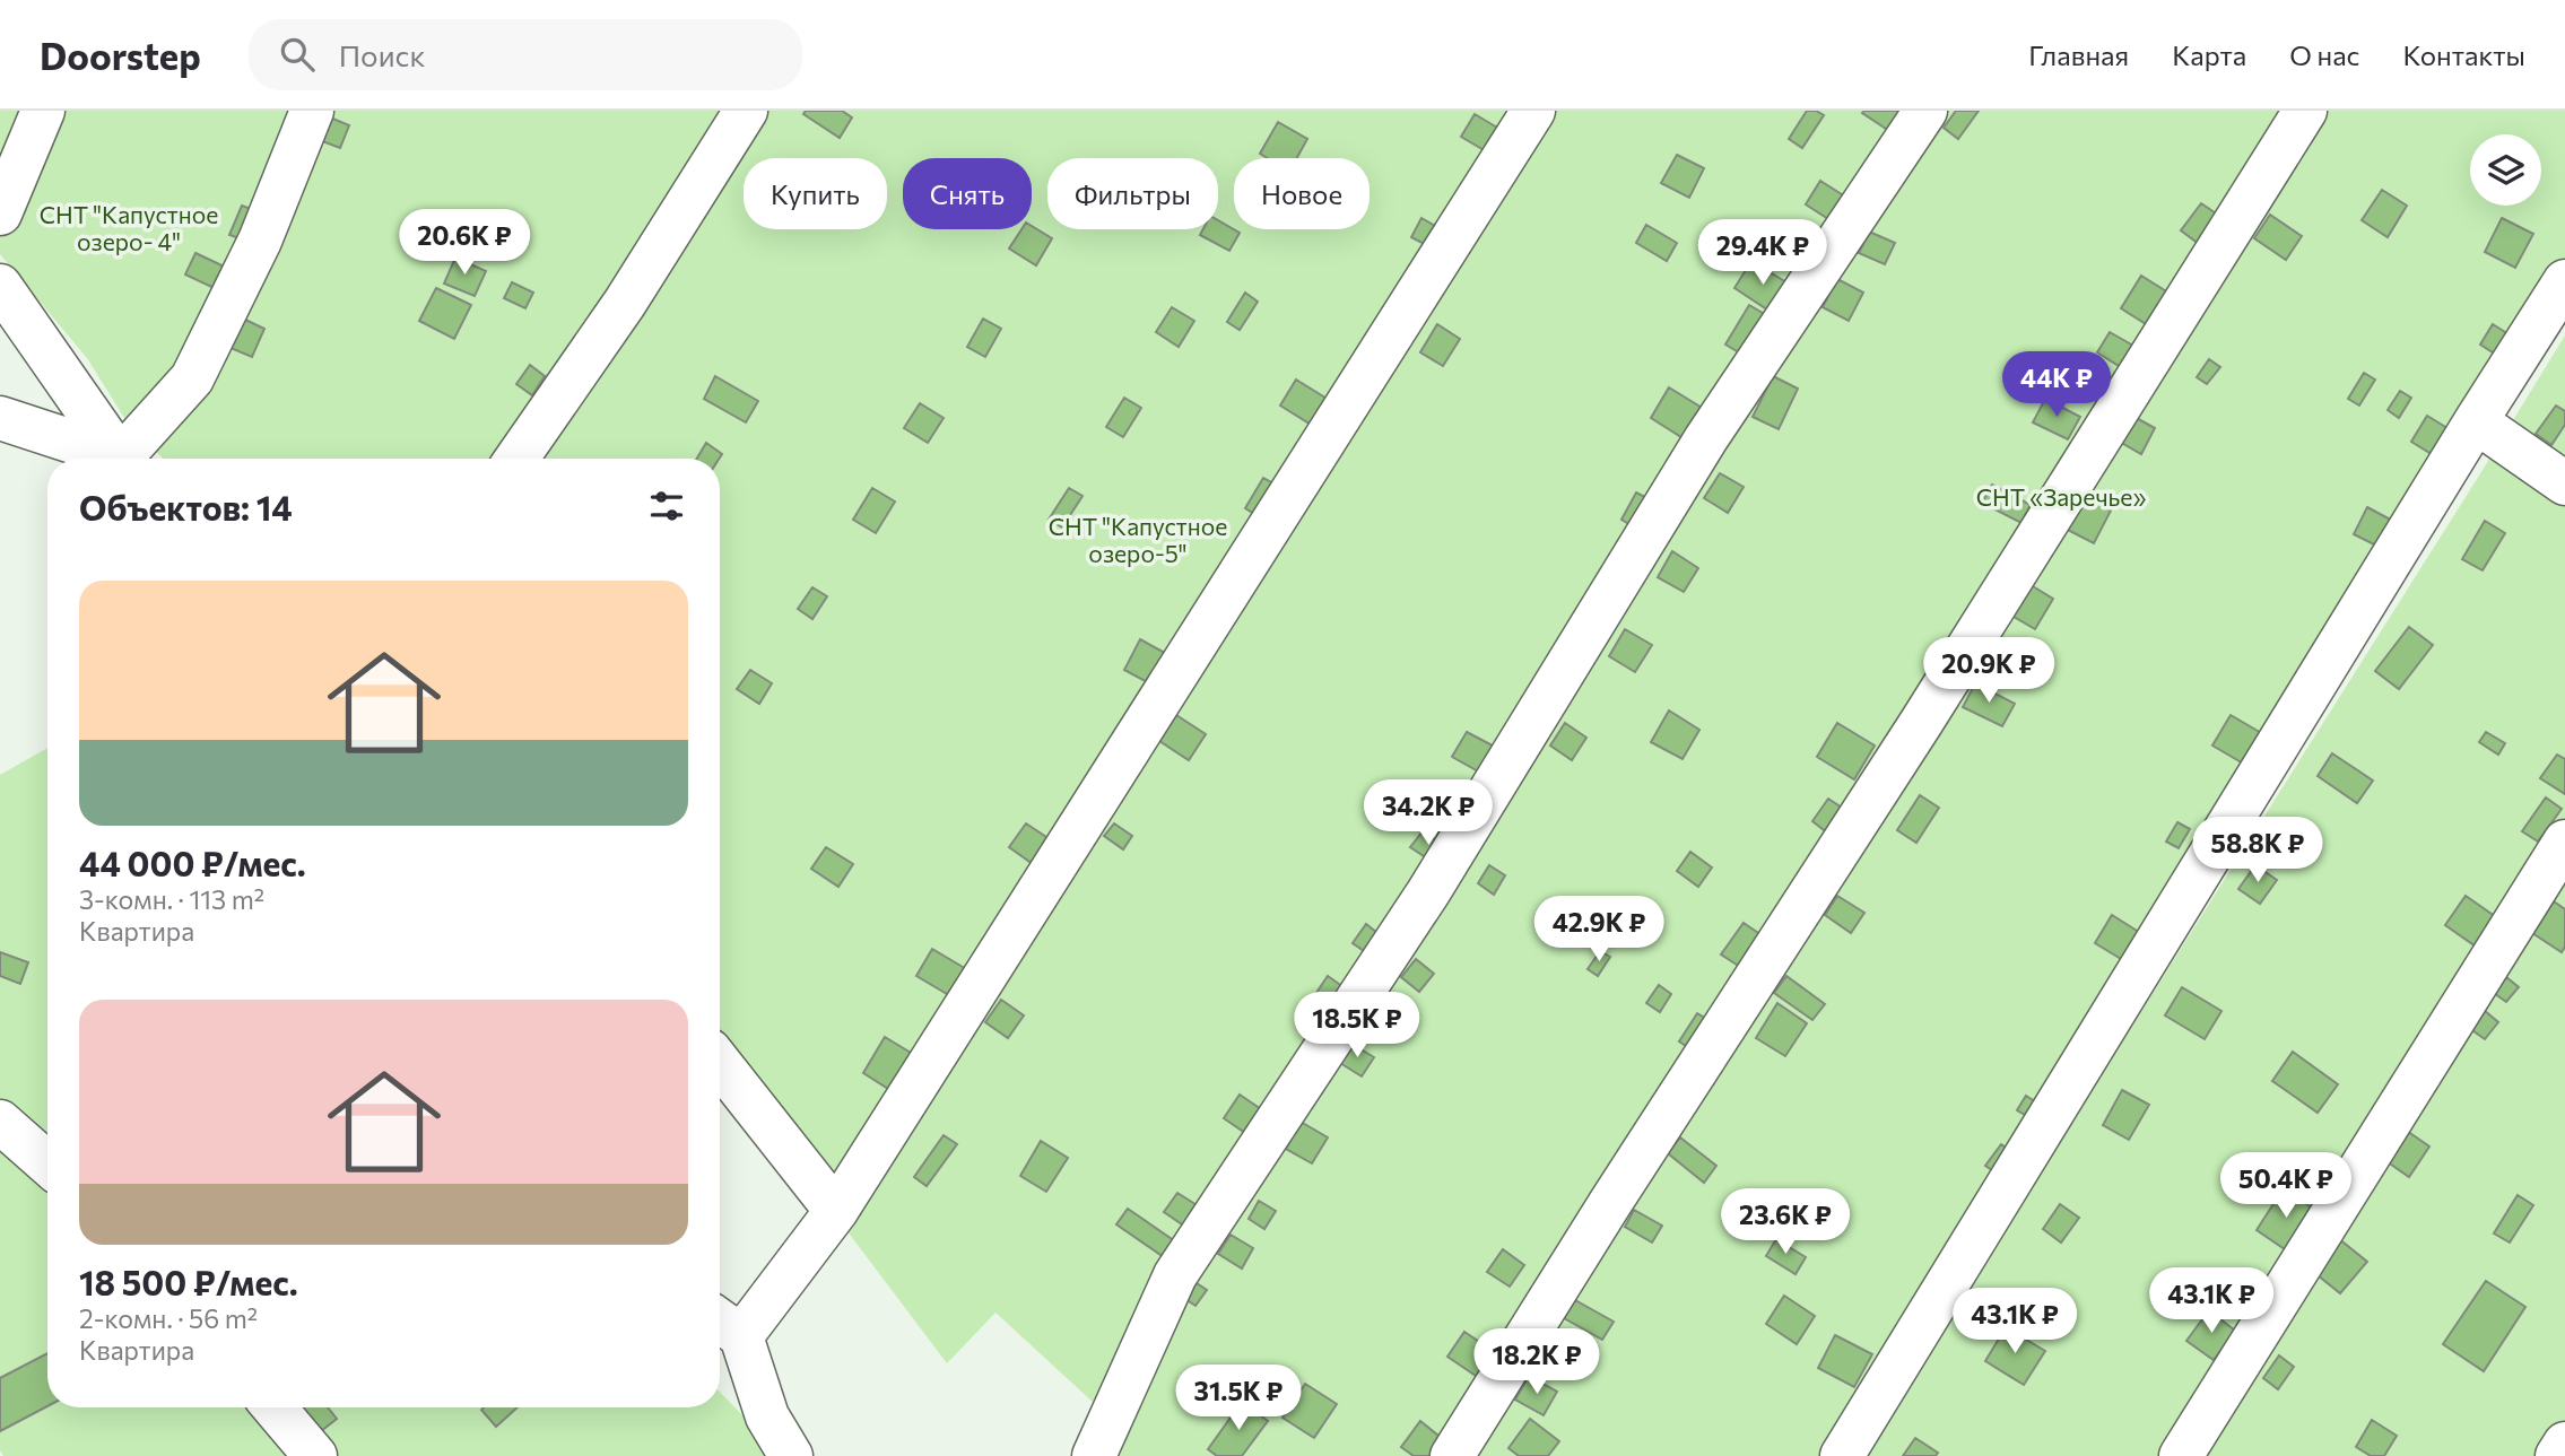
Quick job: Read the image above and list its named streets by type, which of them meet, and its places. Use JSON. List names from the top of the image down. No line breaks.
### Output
{"parks":["СНТ \"Капустное озеро- 4\"","СНТ «Заречье»","СНТ \"Капустное озеро-5\""],"page":{"header":"Doorstep","search":"Поиск","nav":["Главная","Карта","О нас","Контакты"],"chip":["Купить","Снять","Фильтры","Новое"],"price":["20.6K ₽","29.4K ₽","44K ₽","20.9K ₽","34.2K ₽","58.8K ₽","42.9K ₽","18.5K ₽","50.4K ₽","23.6K ₽","43.1K ₽","43.1K ₽","18.2K ₽","31.5K ₽"],"heading":"Объектов: 14","list":[{"name":"44 000 ₽/мес.","note":"3-комн. · 113 m² · Квартира"},{"name":"18 500 ₽/мес.","note":"2-комн. · 56 m² · Квартира"}]}}
